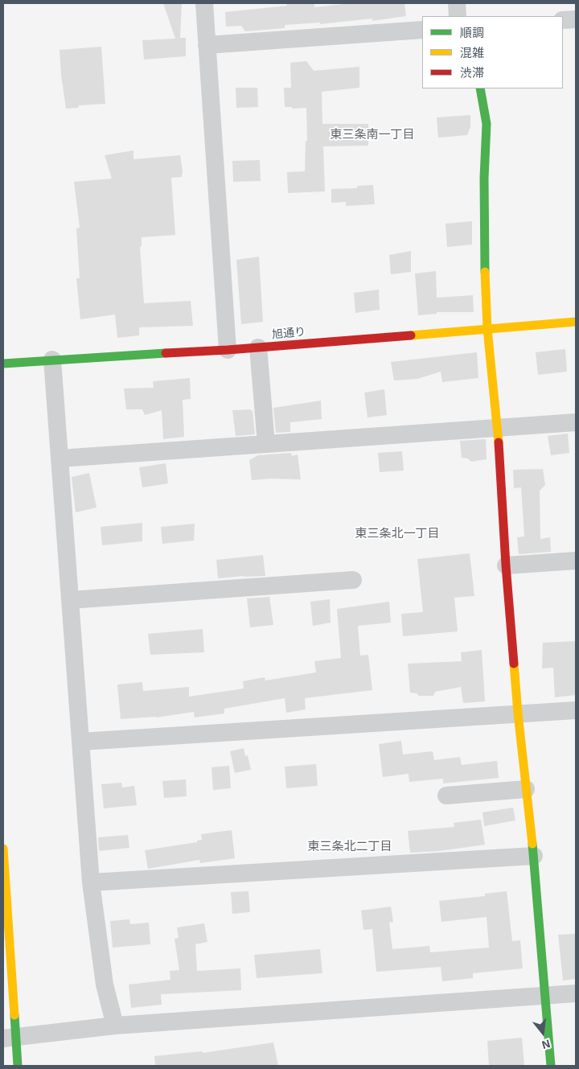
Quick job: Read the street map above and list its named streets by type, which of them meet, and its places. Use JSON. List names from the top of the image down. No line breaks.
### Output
{"streets":{"street":["旭通り"]},"districts":["東三条南一丁目","東三条北一丁目","東三条北二丁目"],"legend":["順調","混雑","渋滞"],"north":"bottom"}
